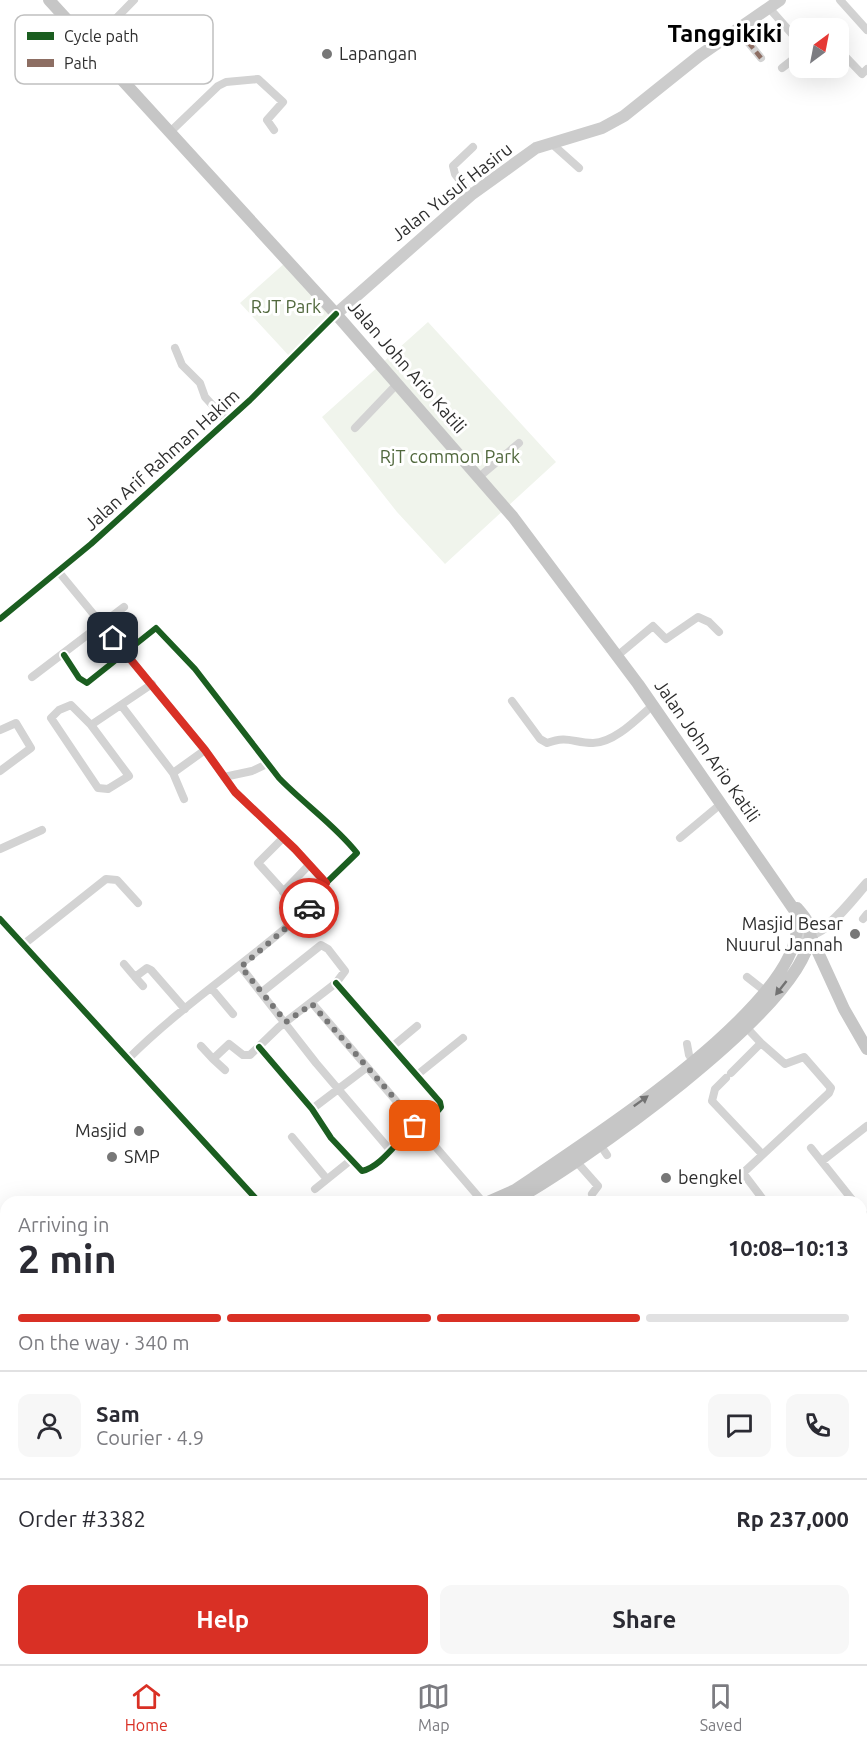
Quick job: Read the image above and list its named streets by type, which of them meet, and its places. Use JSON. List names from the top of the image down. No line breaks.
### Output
{"streets":{"main road":["Jalan Yusuf Hasiru","Jalan John Ario Katili"],"street":["Jalan Arif Rahman Hakim"]},"crossings":[["Jalan Yusuf Hasiru","Jalan John Ario Katili"],["Jalan Yusuf Hasiru","Jalan Arif Rahman Hakim"],["Jalan John Ario Katili","Jalan Arif Rahman Hakim"]],"districts":["Tanggikiki"],"parks":["RJT Park","RjT common Park"],"places":["Lapangan","Masjid Besar Nuurul Jannah","Masjid","SMP","bengkel"],"legend":["Cycle path","Path"],"north":"top right","page":{"heading":["2 min","Arriving in","10:08–10:13"],"panel":["Sam","Courier · 4.9","Order #3382","Rp 237,000"],"bar":"On the way · 340 m","buttons":["Help","Share"],"tabs":["Home","Map","Saved"]}}
